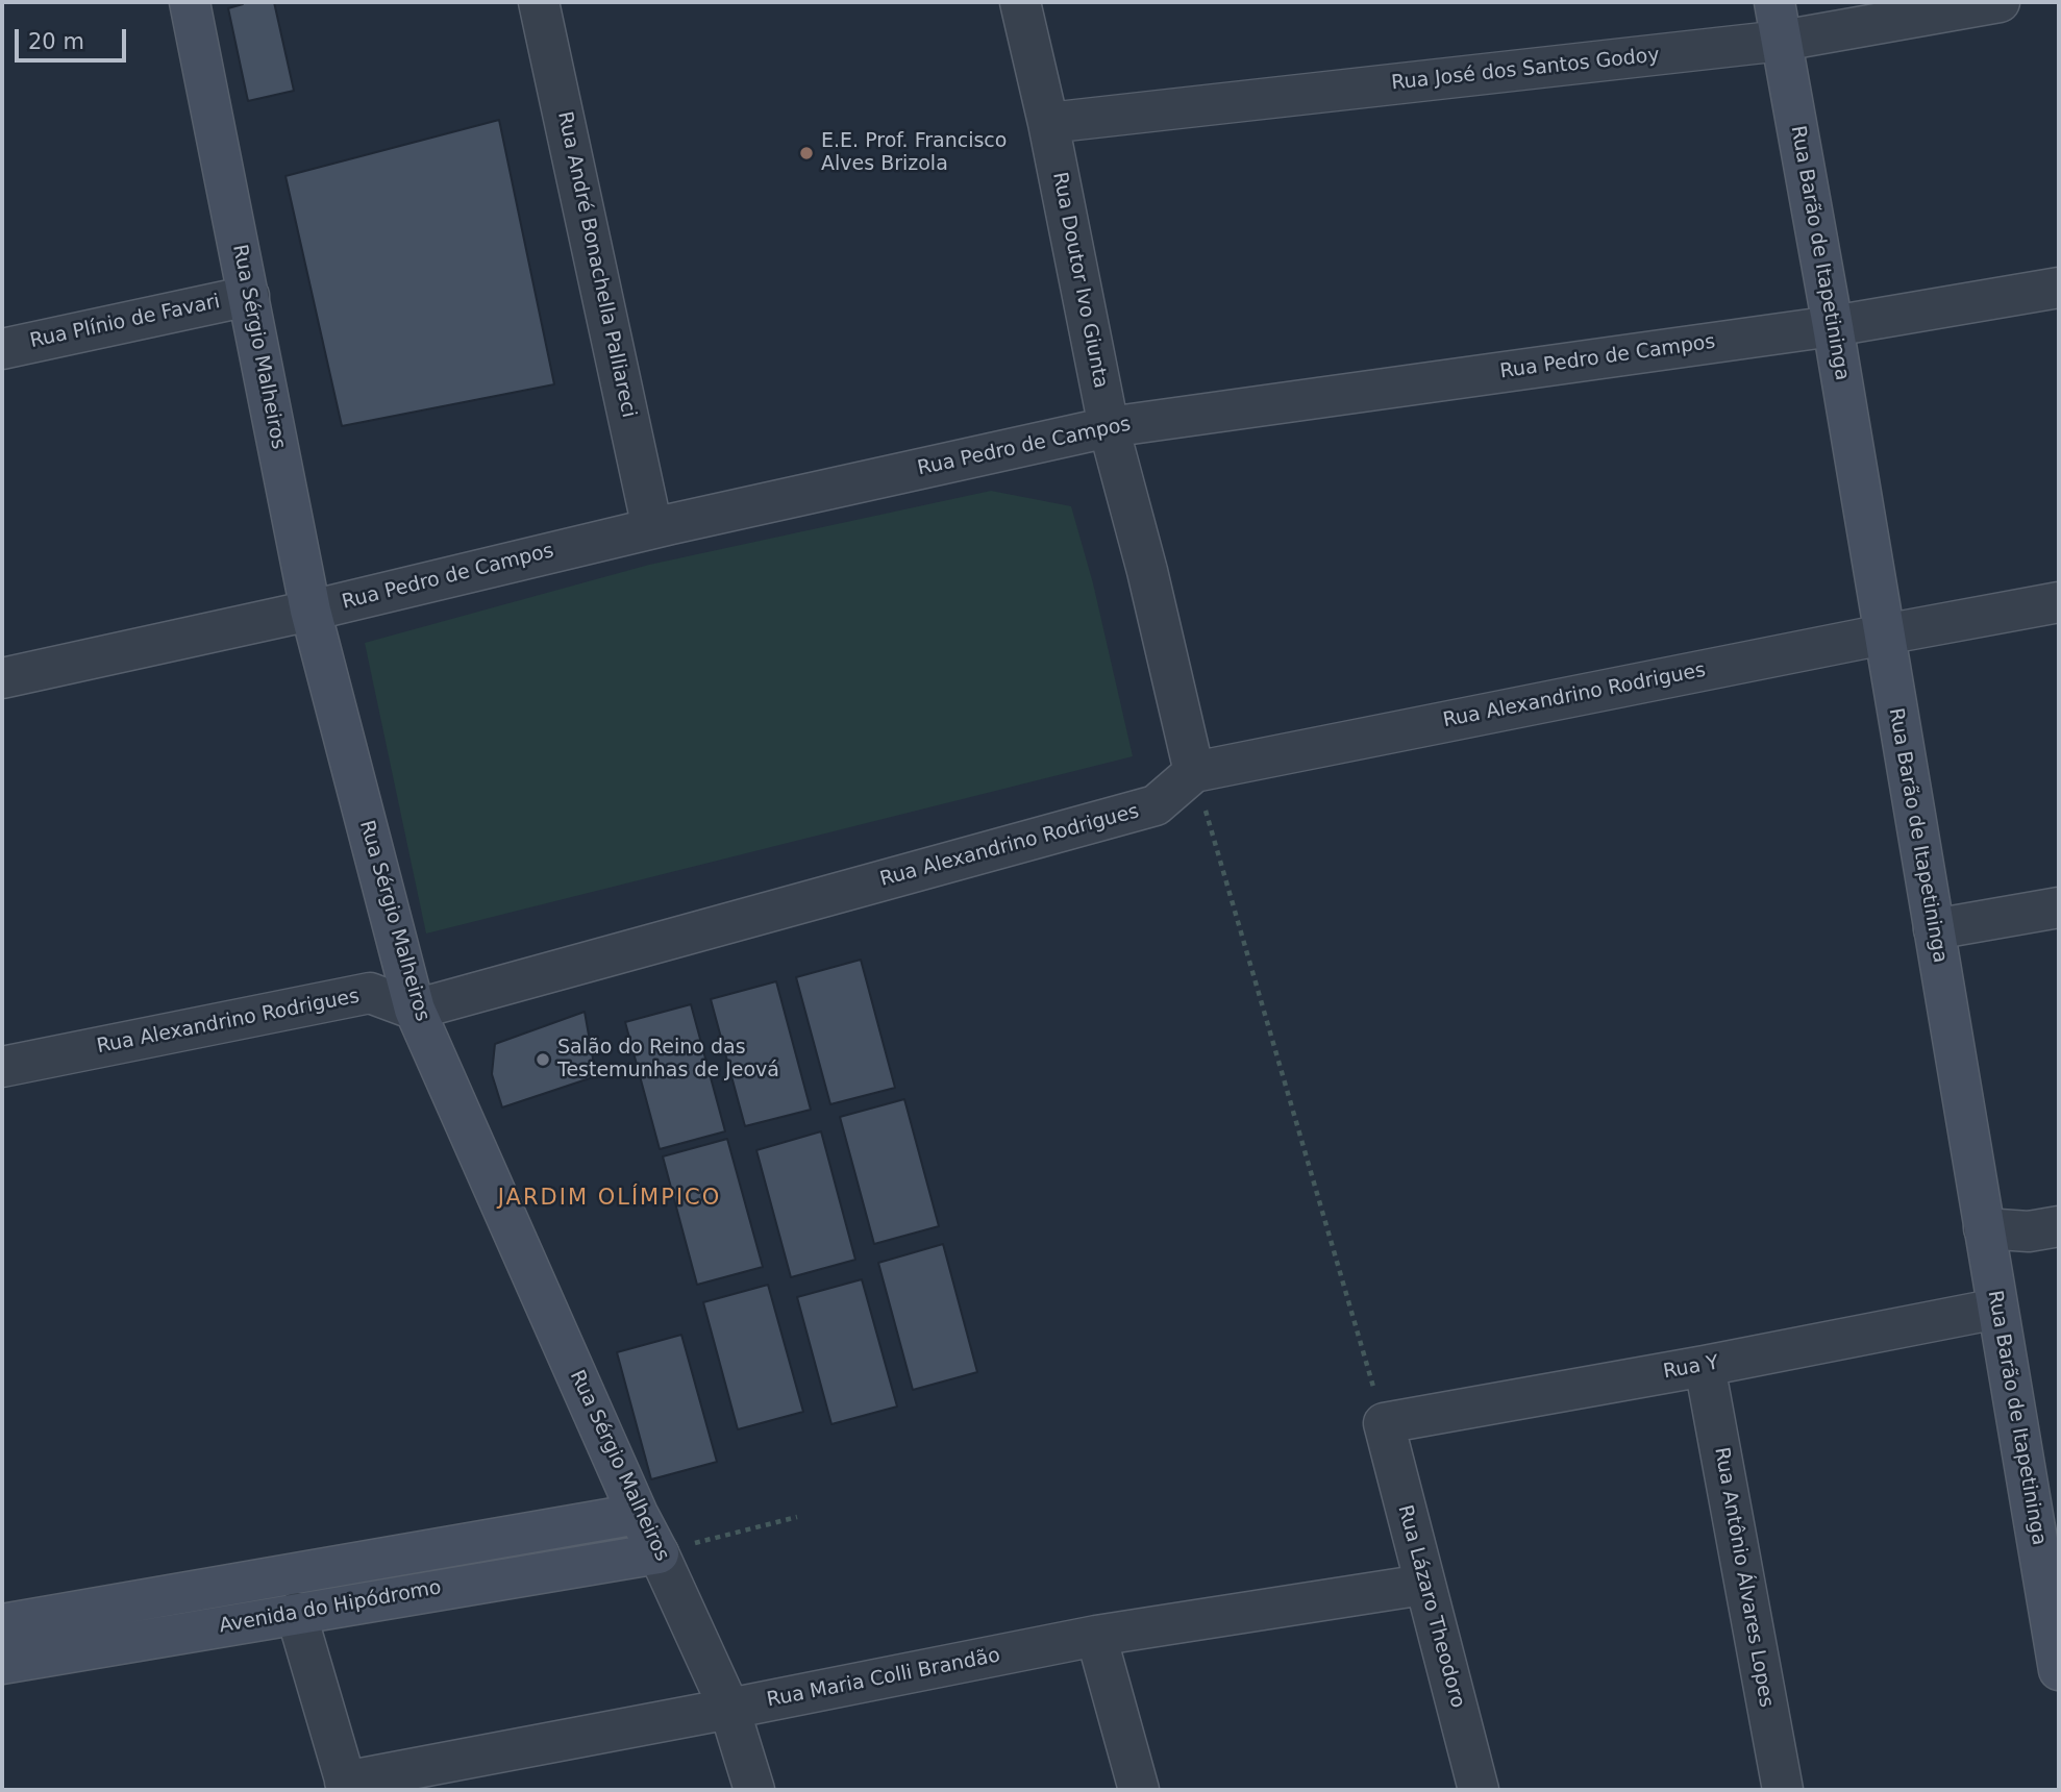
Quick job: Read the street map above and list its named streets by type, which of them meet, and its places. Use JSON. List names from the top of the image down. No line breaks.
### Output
{"streets":{"street":["Rua José dos Santos Godoy","Rua Barão de Itapetininga","Rua André Bonachella Palliareci","Rua Doutor Ivo Giunta","Rua Plínio de Favari","Rua Sérgio Malheiros","Rua Pedro de Campos","Rua Alexandrino Rodrigues","Rua Y","Rua Antônio Álvares Lopes","Rua Lázaro Theodoro","Avenida do Hipódromo","Rua Maria Colli Brandão"]},"crossings":[["Rua José dos Santos Godoy","Rua Barão de Itapetininga"],["Rua José dos Santos Godoy","Rua Doutor Ivo Giunta"],["Rua Barão de Itapetininga","Rua Pedro de Campos"],["Rua Barão de Itapetininga","Rua Alexandrino Rodrigues"],["Rua Barão de Itapetininga","Rua Y"],["Rua André Bonachella Palliareci","Rua Pedro de Campos"],["Rua Doutor Ivo Giunta","Rua Pedro de Campos"],["Rua Doutor Ivo Giunta","Rua Alexandrino Rodrigues"],["Rua Plínio de Favari","Rua Sérgio Malheiros"],["Rua Sérgio Malheiros","Rua Pedro de Campos"],["Rua Sérgio Malheiros","Rua Alexandrino Rodrigues"],["Rua Sérgio Malheiros","Avenida do Hipódromo"],["Rua Sérgio Malheiros","Rua Maria Colli Brandão"],["Rua Y","Rua Antônio Álvares Lopes"],["Rua Y","Rua Lázaro Theodoro"],["Rua Lázaro Theodoro","Rua Maria Colli Brandão"]],"districts":["JARDIM OLÍMPICO"],"places":["E.E. Prof. Francisco Alves Brizola","Salão do Reino das Testemunhas de Jeová"],"scale_bar":"20 m"}
